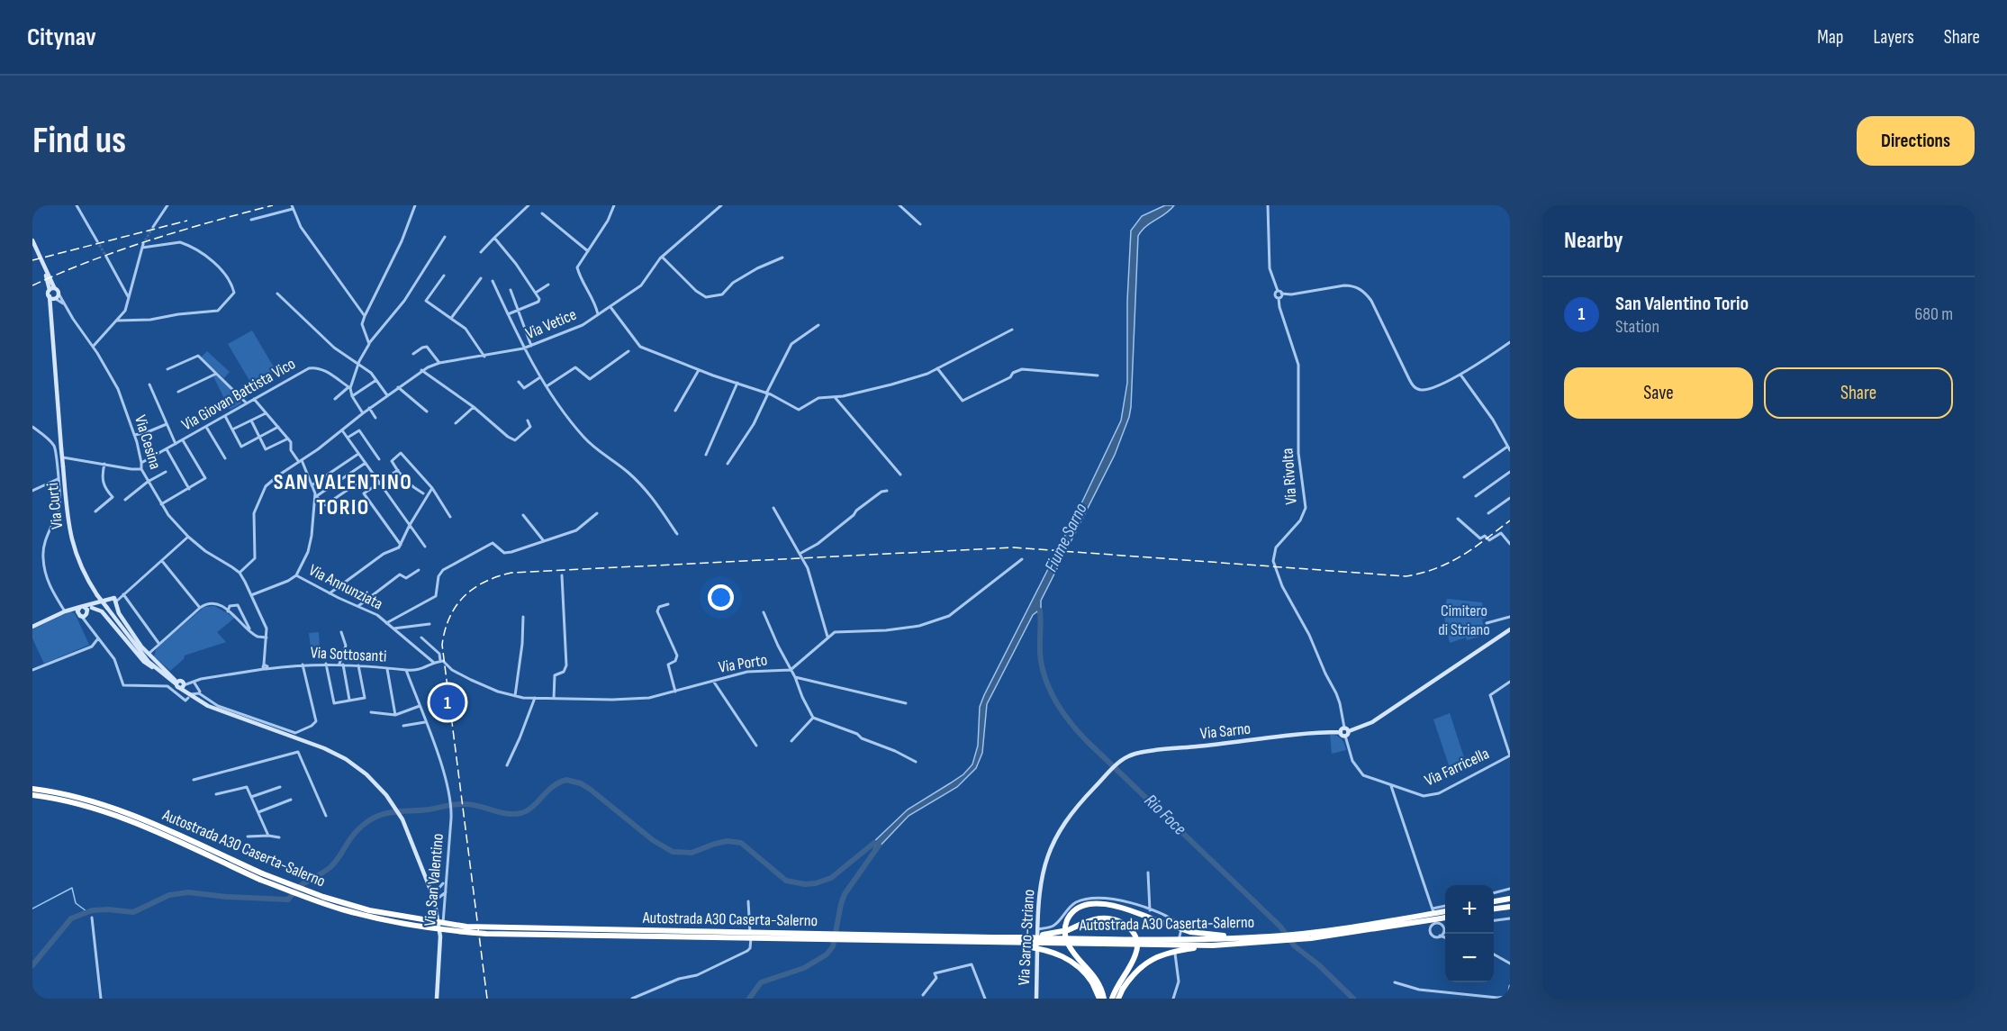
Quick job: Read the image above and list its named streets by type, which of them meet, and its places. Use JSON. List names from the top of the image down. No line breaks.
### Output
{"streets":{"highway":["Autostrada A30 Caserta-Salerno"],"main road":["Via Curti","Via Sarno","Via San Valentino","Via Sarno-Striano"],"street":["Via Vetice","Via Giovan Battista Vico","Via Cesina","Via Rivolta","Via Annunziata","Via Sottosanti","Via Porto","Via Farricella"]},"crossings":[["Via Vetice","Via Cesina"],["Via Giovan Battista Vico","Via Cesina"],["Via Cesina","Via Curti"],["Via Rivolta","Via Sarno"],["Via Curti","Via Sottosanti"],["Via Curti","Via San Valentino"],["Via Sottosanti","Via San Valentino"],["Via Sarno","Via Sarno-Striano"]],"districts":["SAN VALENTINO TORIO"],"water":["Fiume Sarno","Rio Foce"],"parks":["Cimitero di Striano"],"page":{"header":"Citynav","nav":["Map","Layers","Share"],"buttons":["Directions",["Save","Share"]],"title":"Find us","heading":"Nearby","list":[{"mark":"1","name":"San Valentino Torio","note":"Station","value":"680 m"}],"pins":"1","map_buttons":["+","−"]}}
